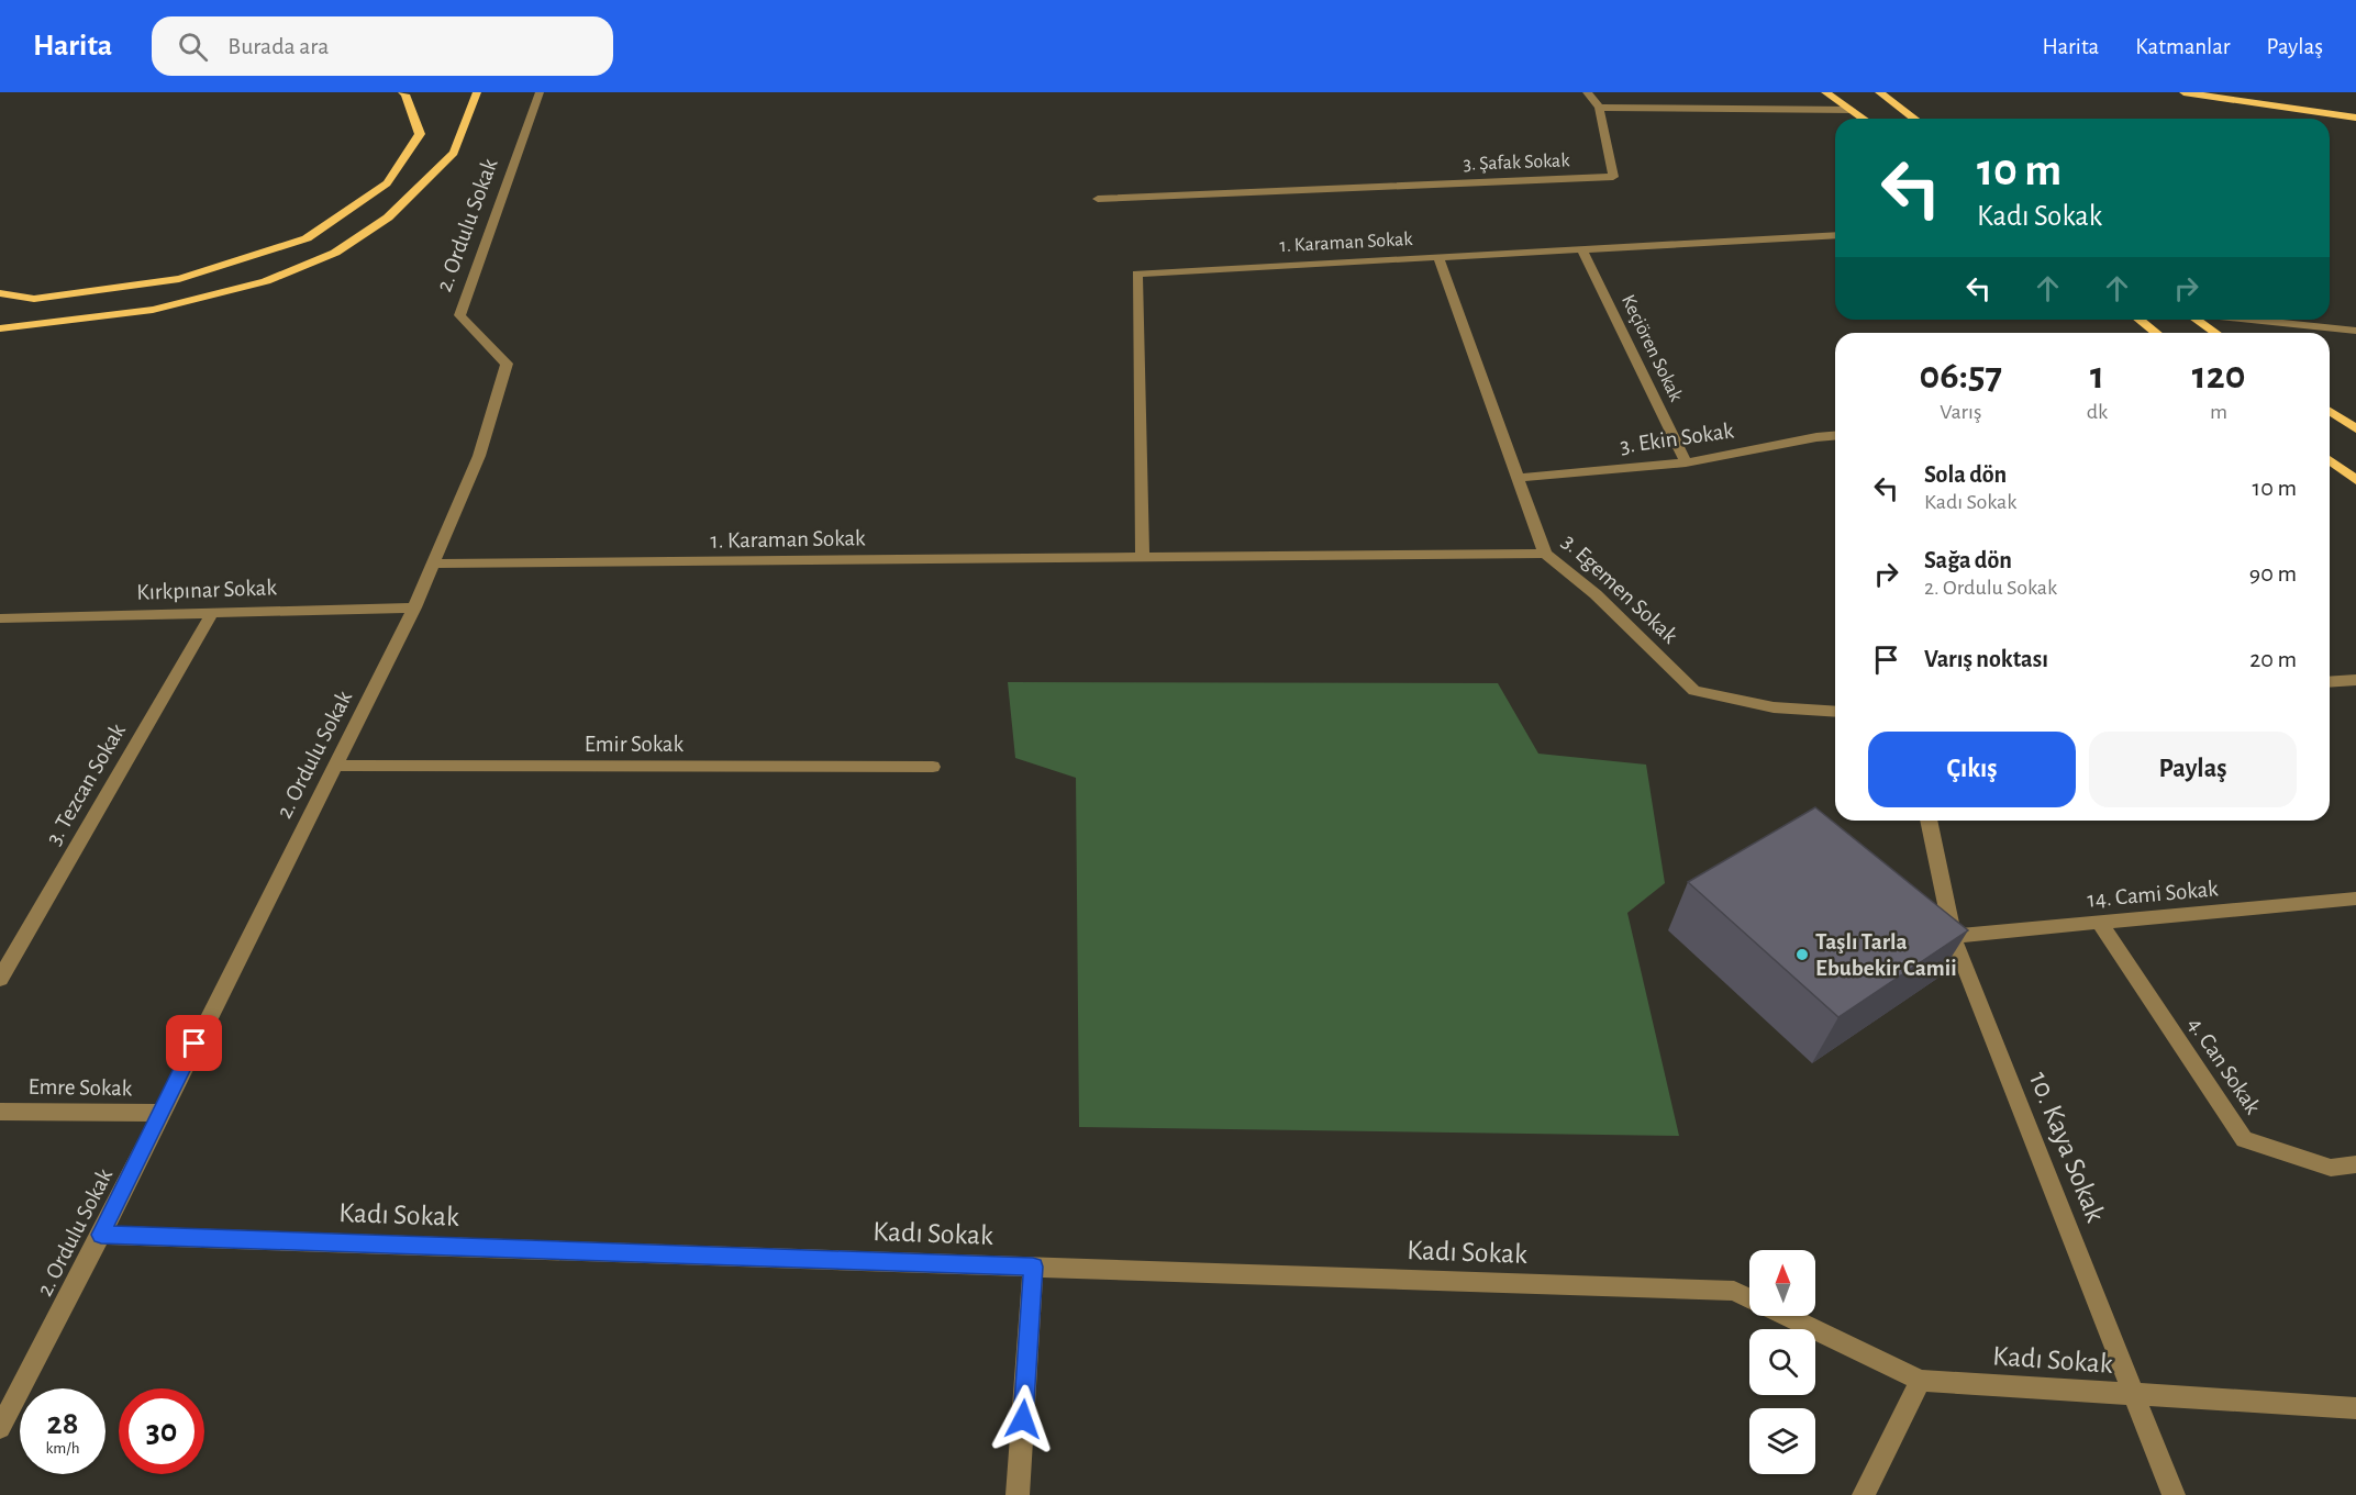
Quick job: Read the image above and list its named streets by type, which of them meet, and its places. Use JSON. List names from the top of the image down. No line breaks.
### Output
{"streets":{"street":["3. Şafak Sokak","2. Ordulu Sokak","1. Karaman Sokak","Keçiören Sokak","3. Ekin Sokak","3. Egemen Sokak","Kırkpınar Sokak","Emir Sokak","3. Tezcan Sokak","14. Cami Sokak","4. Can Sokak","Emre Sokak","10. Kaya Sokak","Kadı Sokak"]},"crossings":[["2. Ordulu Sokak","1. Karaman Sokak"],["2. Ordulu Sokak","Kırkpınar Sokak"],["2. Ordulu Sokak","Emir Sokak"],["2. Ordulu Sokak","Emre Sokak"],["2. Ordulu Sokak","Kadı Sokak"],["1. Karaman Sokak","Keçiören Sokak"],["1. Karaman Sokak","3. Egemen Sokak"],["Keçiören Sokak","3. Ekin Sokak"],["3. Ekin Sokak","3. Egemen Sokak"],["Kırkpınar Sokak","3. Tezcan Sokak"],["14. Cami Sokak","4. Can Sokak"],["14. Cami Sokak","10. Kaya Sokak"],["10. Kaya Sokak","Kadı Sokak"]],"places":["Taşlı Tarla Ebubekir Camii"],"north":"top","page":{"header":"Harita","search":"Burada ara","nav":["Harita","Katmanlar","Paylaş"],"turn":["10 m","Kadı Sokak"],"eta":["06:57","Varış","1","dk","120","m"],"list":[{"name":"Sola dön","note":"Kadı Sokak","value":"10 m"},{"name":"Sağa dön","note":"2. Ordulu Sokak","value":"90 m"},{"name":"Varış noktası","value":"20 m"}],"buttons":["Çıkış","Paylaş"],"speed":"28 km/h","limit":"30"}}
